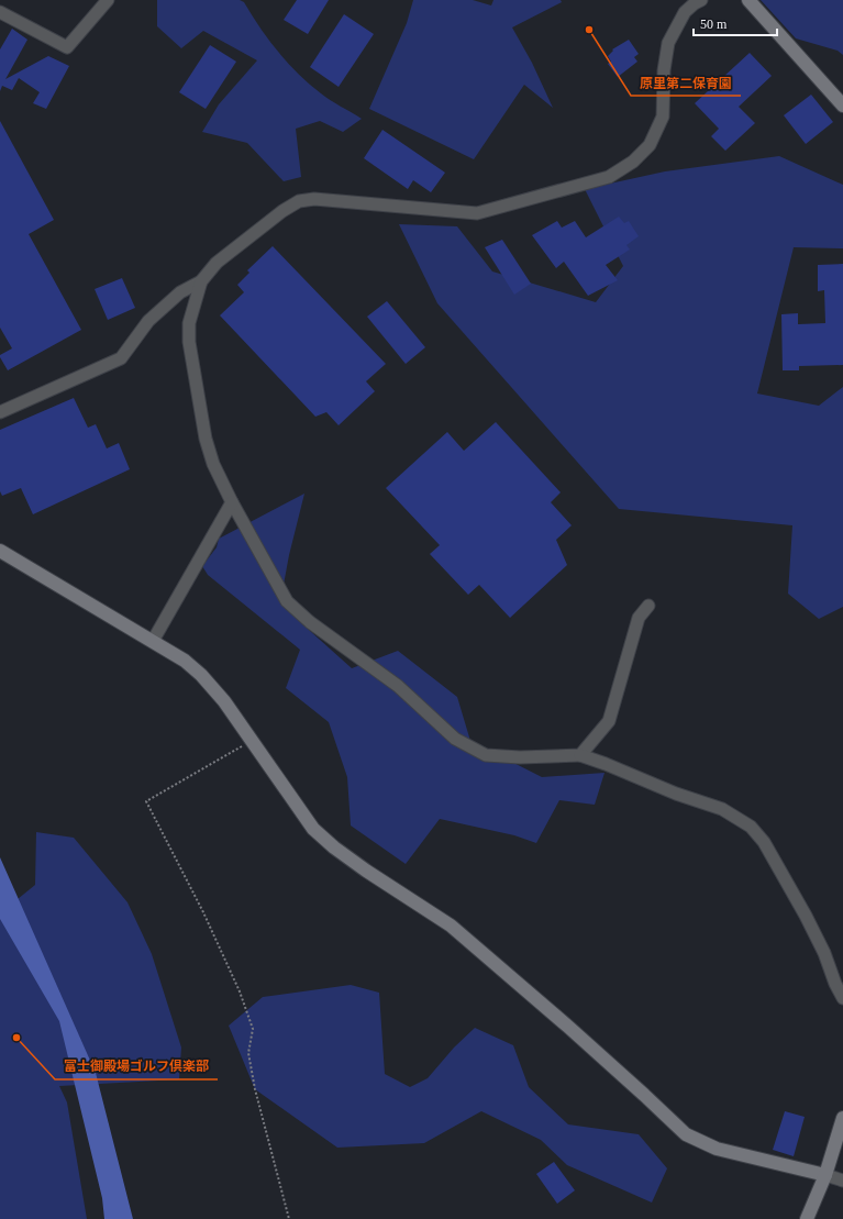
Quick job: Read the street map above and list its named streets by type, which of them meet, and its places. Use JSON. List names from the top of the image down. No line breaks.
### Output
{"places":["原里第二保育園","富士御殿場ゴルフ倶楽部"],"scale_bar":"50 m"}
